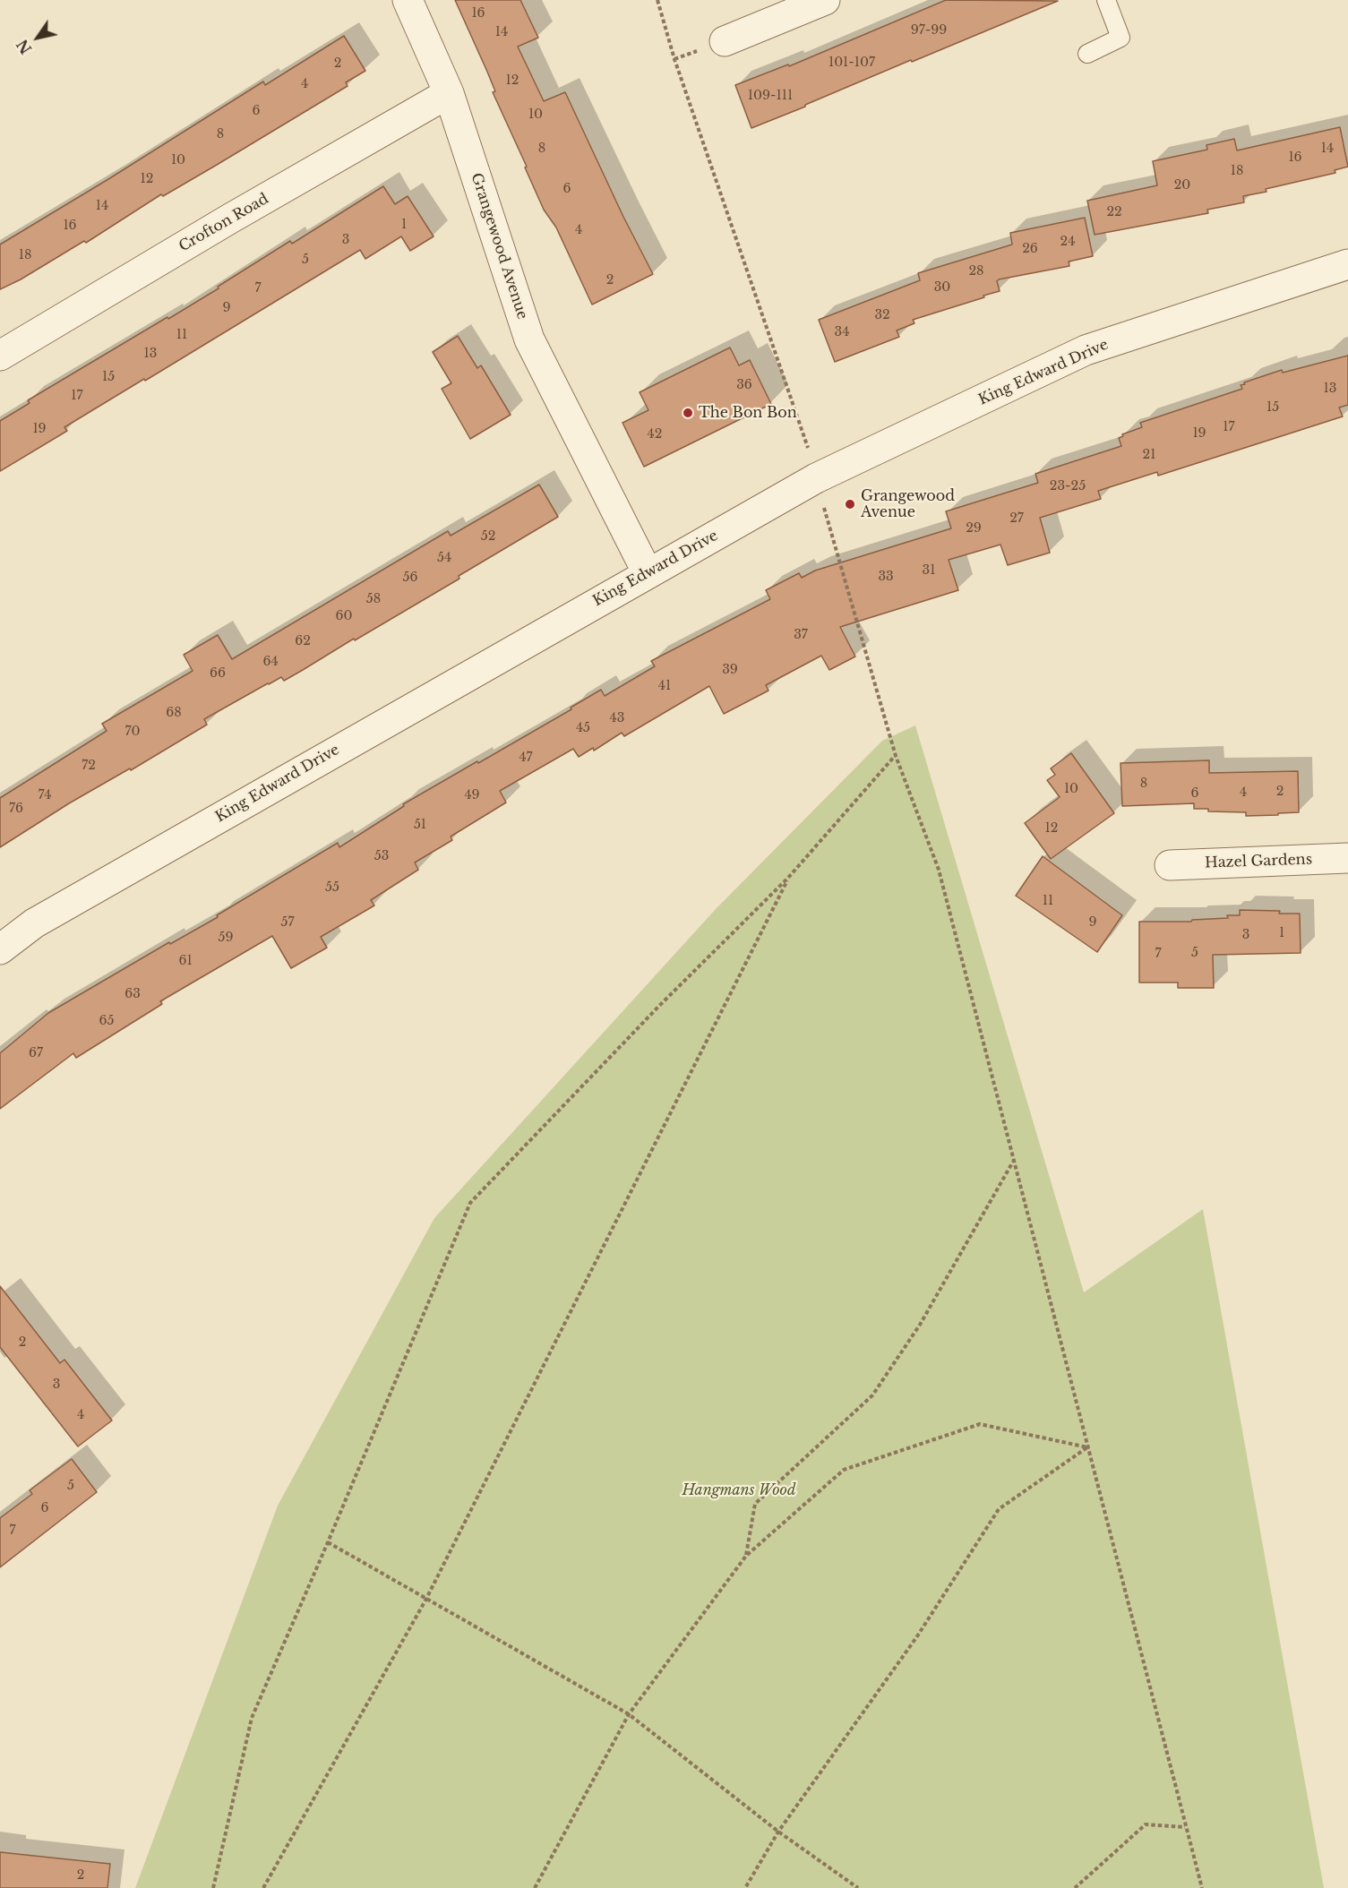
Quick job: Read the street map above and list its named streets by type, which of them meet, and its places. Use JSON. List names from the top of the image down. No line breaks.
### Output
{"streets":{"street":["Crofton Road","Grangewood Avenue","King Edward Drive","Hazel Gardens"]},"crossings":[["Crofton Road","Grangewood Avenue"],["Grangewood Avenue","King Edward Drive"]],"parks":["Hangmans Wood"],"places":["The Bon Bon","Grangewood Avenue"],"house_numbers":["16","97-99","14","101-107","2","12","4","109-111","6","10","8","8","14","16","10","18","12","20","6","14","22","1","16","4","3","24","26","18","5","28","2","30","7","9","32","34","11","13","15","36","13","17","15","17","19","19","42","21","23-25","27","29","52","54","31","33","56","58","60","37","62","64","39","66","41","68","43","45","70","47","72","8","10","2","4","6","74","49","76","51","12","53","55","11","57","9","1","3","59","5","7","61","63","65","67","2","3","4","5","6","7","2"],"north":"bottom left"}
